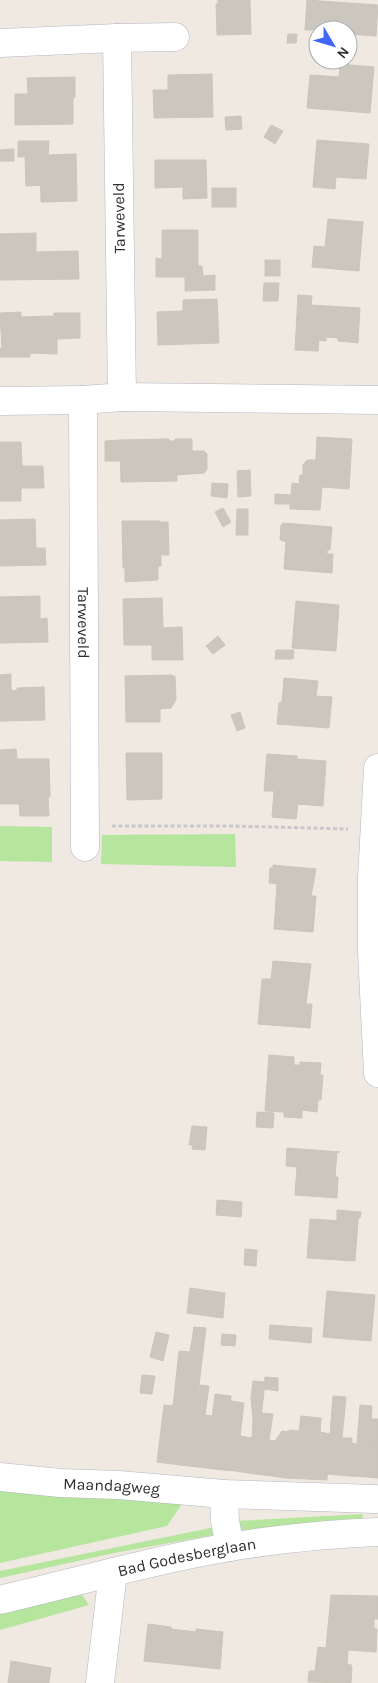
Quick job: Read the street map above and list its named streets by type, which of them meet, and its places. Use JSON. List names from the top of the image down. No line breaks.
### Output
{"streets":{"street":["Tarweveld","Maandagweg","Bad Godesberglaan"]},"north":"bottom right"}
